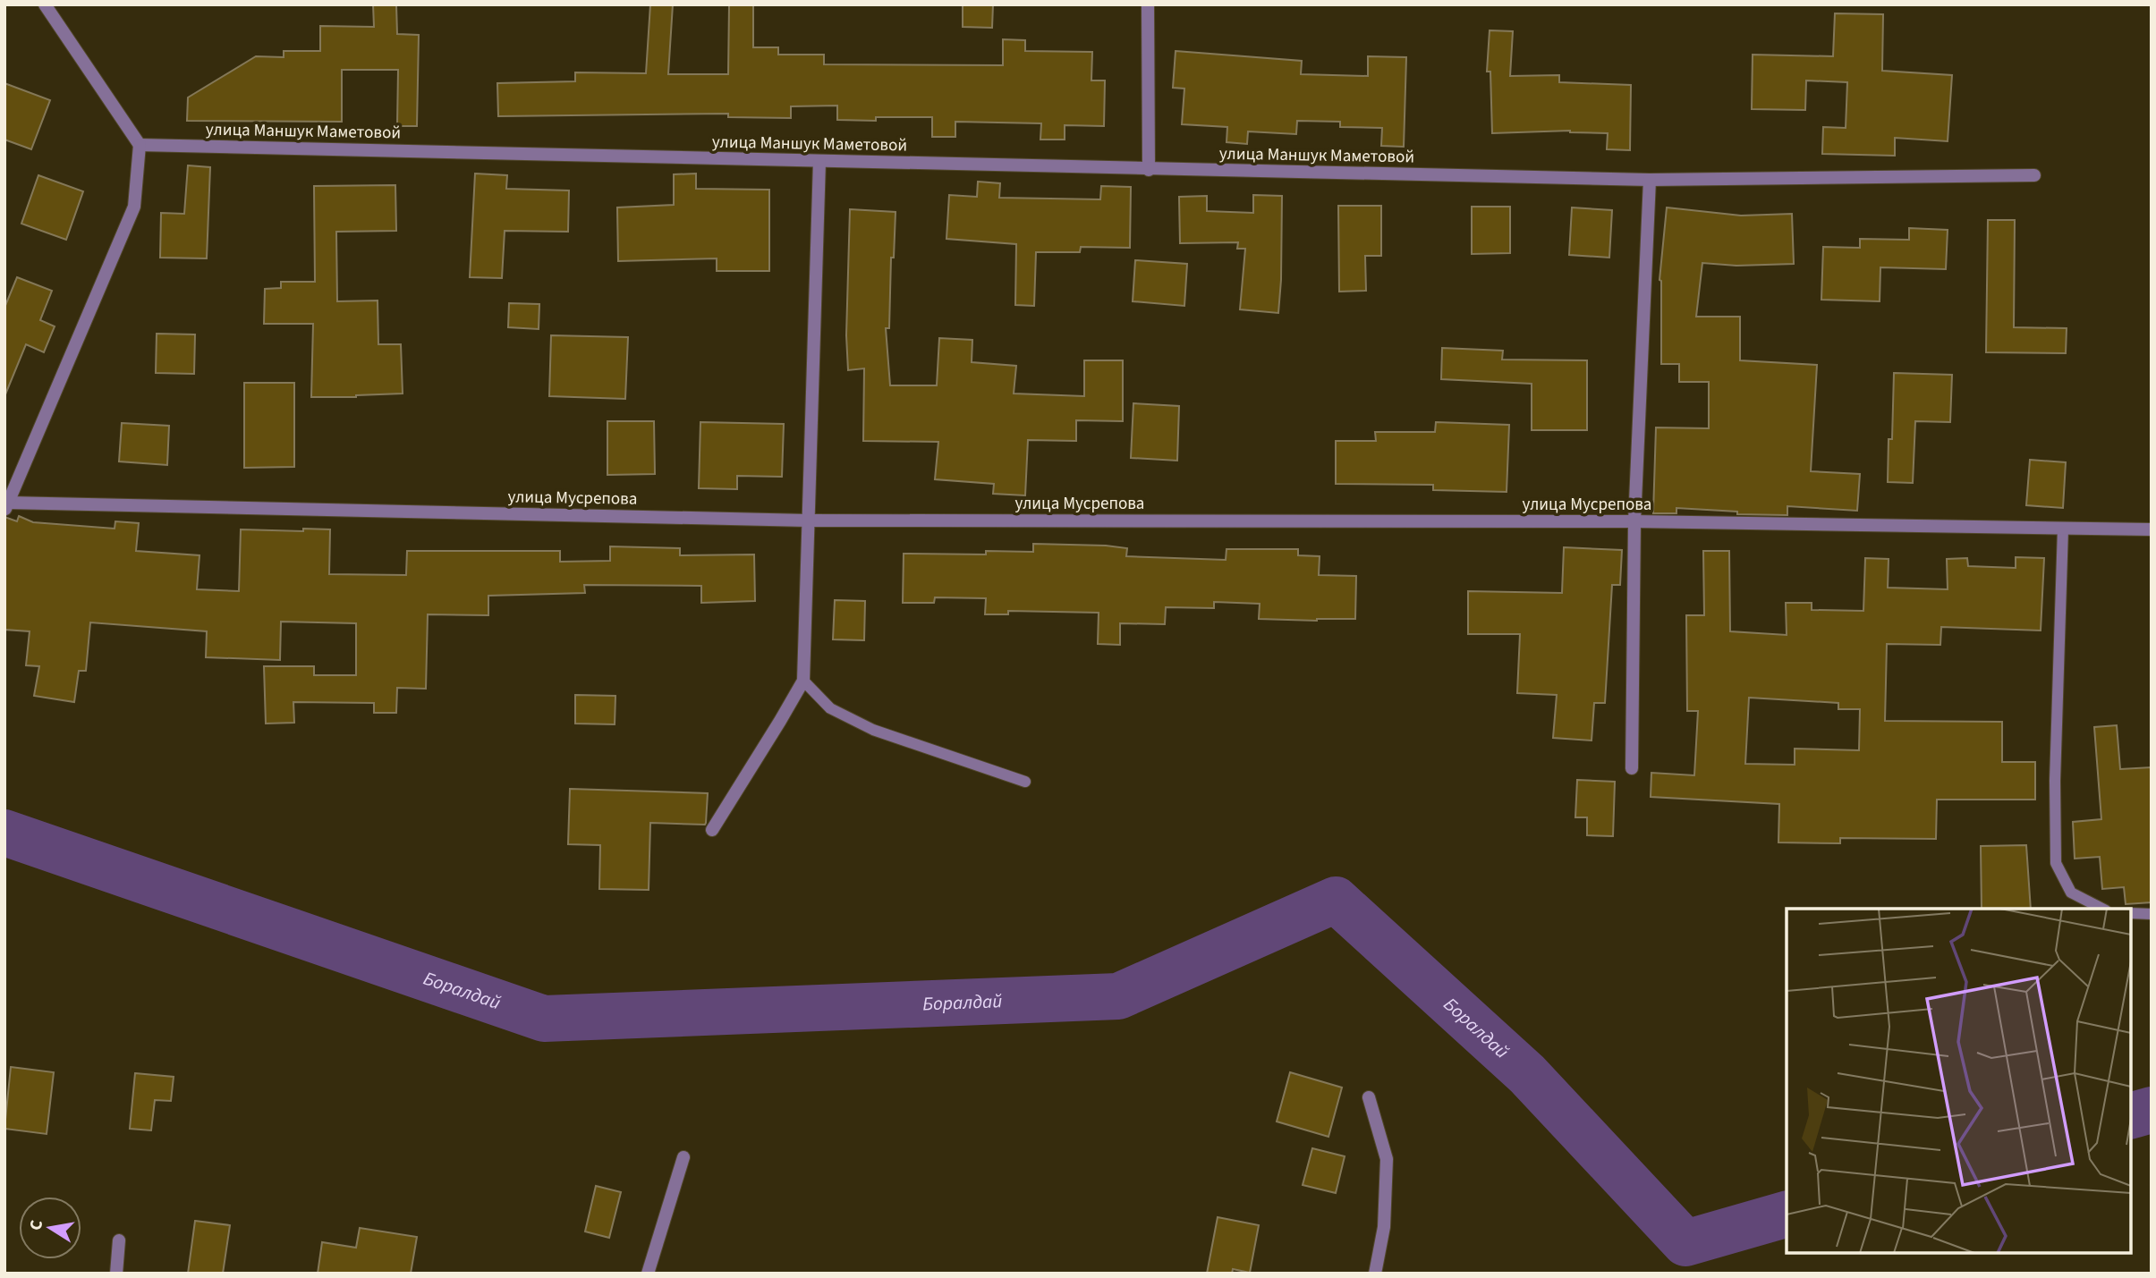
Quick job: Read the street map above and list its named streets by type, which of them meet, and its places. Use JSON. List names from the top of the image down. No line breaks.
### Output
{"streets":{"street":["улица Маншук Маметовой","улица Мусрепова"]},"water":["Боралдай"],"north":"left"}
